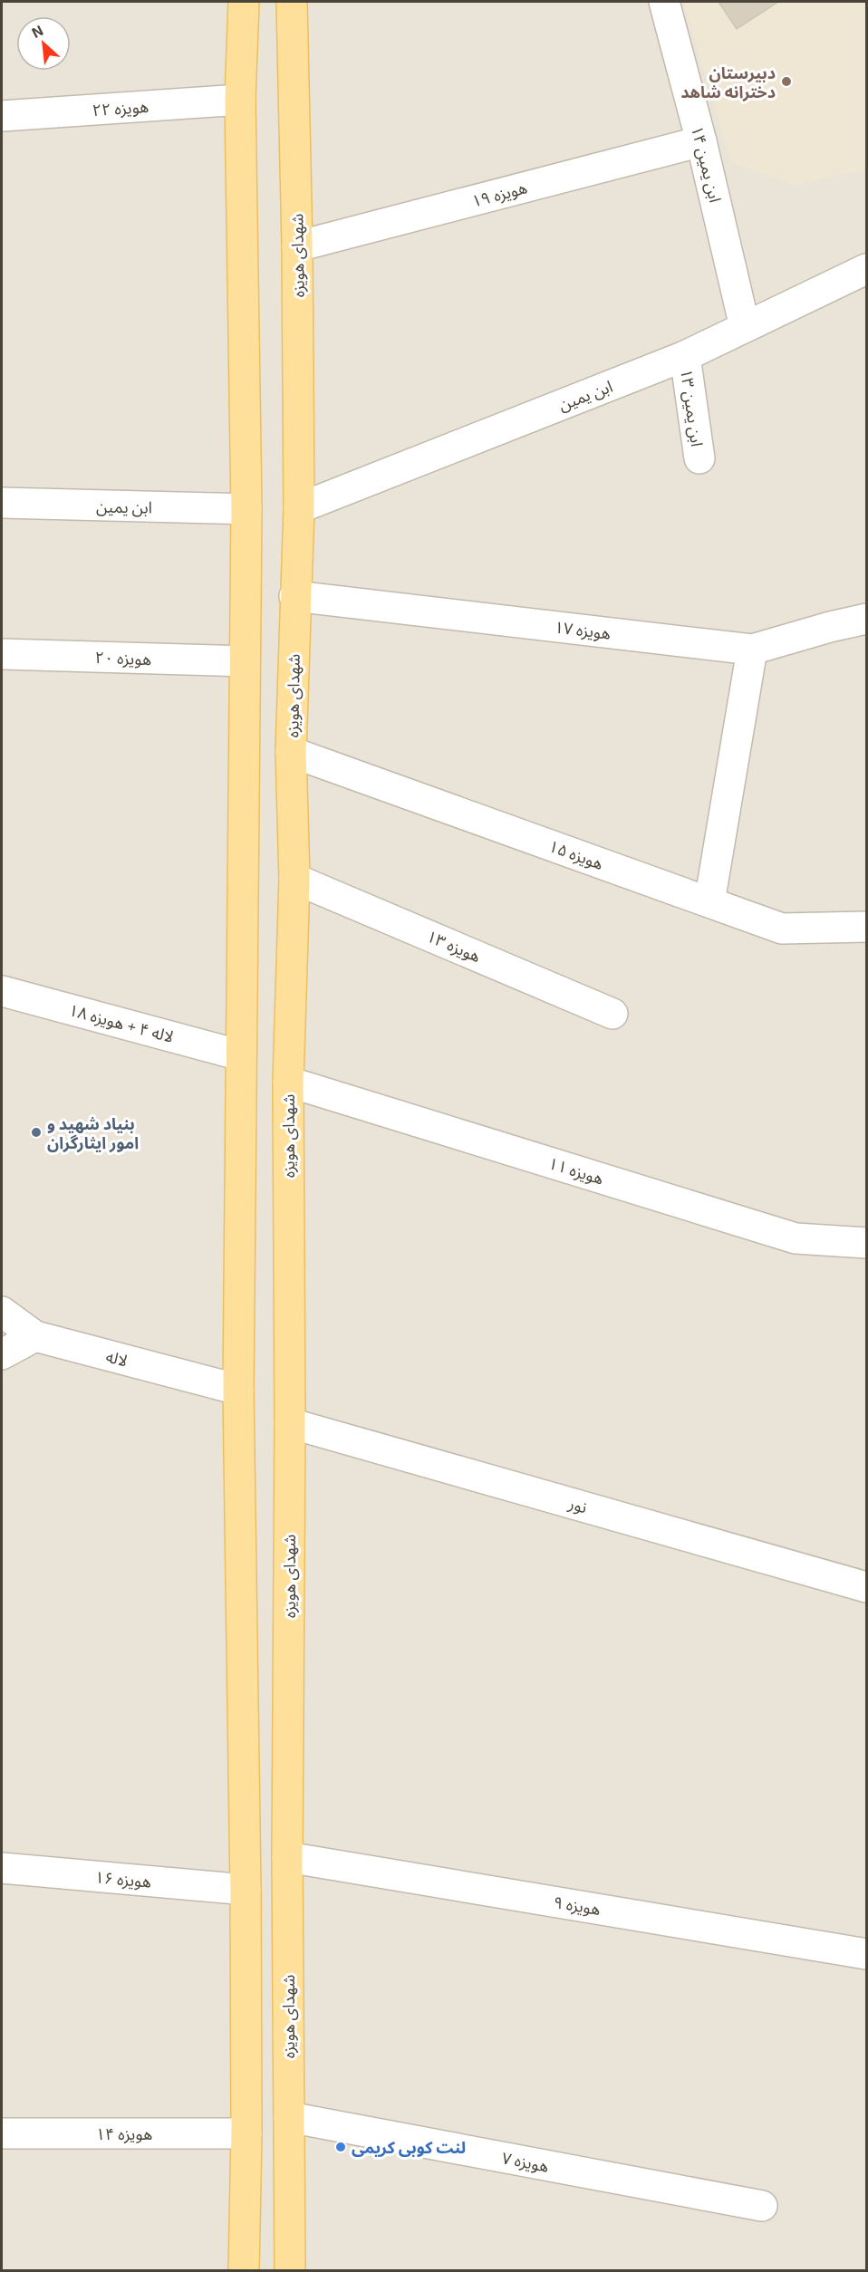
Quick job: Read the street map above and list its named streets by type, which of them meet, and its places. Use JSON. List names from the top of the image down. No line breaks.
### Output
{"streets":{"main road":["شهدای هویزه"],"street":["هویزه ۲۲","ابن یمین ۱۴","هویزه ۱۹","ابن یمین","ابن یمین ۱۳","هویزه ۱۷","هویزه ۲۰","هویزه ۱۵","هویزه ۱۳","لاله ۴ + هویزه ۱۸","هویزه ۱۱","لاله","نور","هویزه ۱۶","هویزه ۹","هویزه ۱۴","هویزه ۷"]},"crossings":[["ابن یمین ۱۴","هویزه ۱۹"],["ابن یمین ۱۴","ابن یمین"],["هویزه ۱۹","شهدای هویزه"],["شهدای هویزه","ابن یمین"],["شهدای هویزه","هویزه ۱۷"],["شهدای هویزه","هویزه ۱۵"],["شهدای هویزه","هویزه ۱۳"],["شهدای هویزه","هویزه ۱۱"],["شهدای هویزه","نور"],["شهدای هویزه","هویزه ۹"],["شهدای هویزه","هویزه ۷"],["ابن یمین","ابن یمین ۱۳"]],"places":["دبیرستان دخترانه شاهد","بنیاد شهید و امور ایثارگران","لنت کوبی کریمی"],"north":"top left"}
